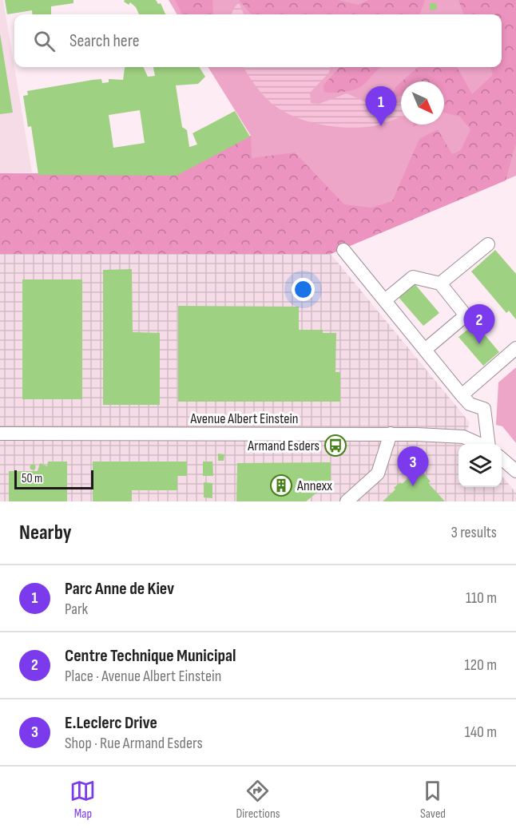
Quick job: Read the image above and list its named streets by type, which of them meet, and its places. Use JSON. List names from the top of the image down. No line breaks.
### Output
{"streets":{"street":["Avenue Albert Einstein"]},"places":{"bus stop":["Armand Esders"],"building":["Annexx"]},"scale_bar":"50 m","north":"bottom right","page":{"search":"Search here","pins":["1","2","3"],"scale":"50 m","heading":["Nearby","3 results"],"list":[{"mark":"1","name":"Parc Anne de Kiev","note":"Park","value":"110 m"},{"mark":"2","name":"Centre Technique Municipal","note":"Place · Avenue Albert Einstein","value":"120 m"},{"mark":"3","name":"E.Leclerc Drive","note":"Shop · Rue Armand Esders","value":"140 m"}],"nav":["Map","Directions","Saved"]}}
